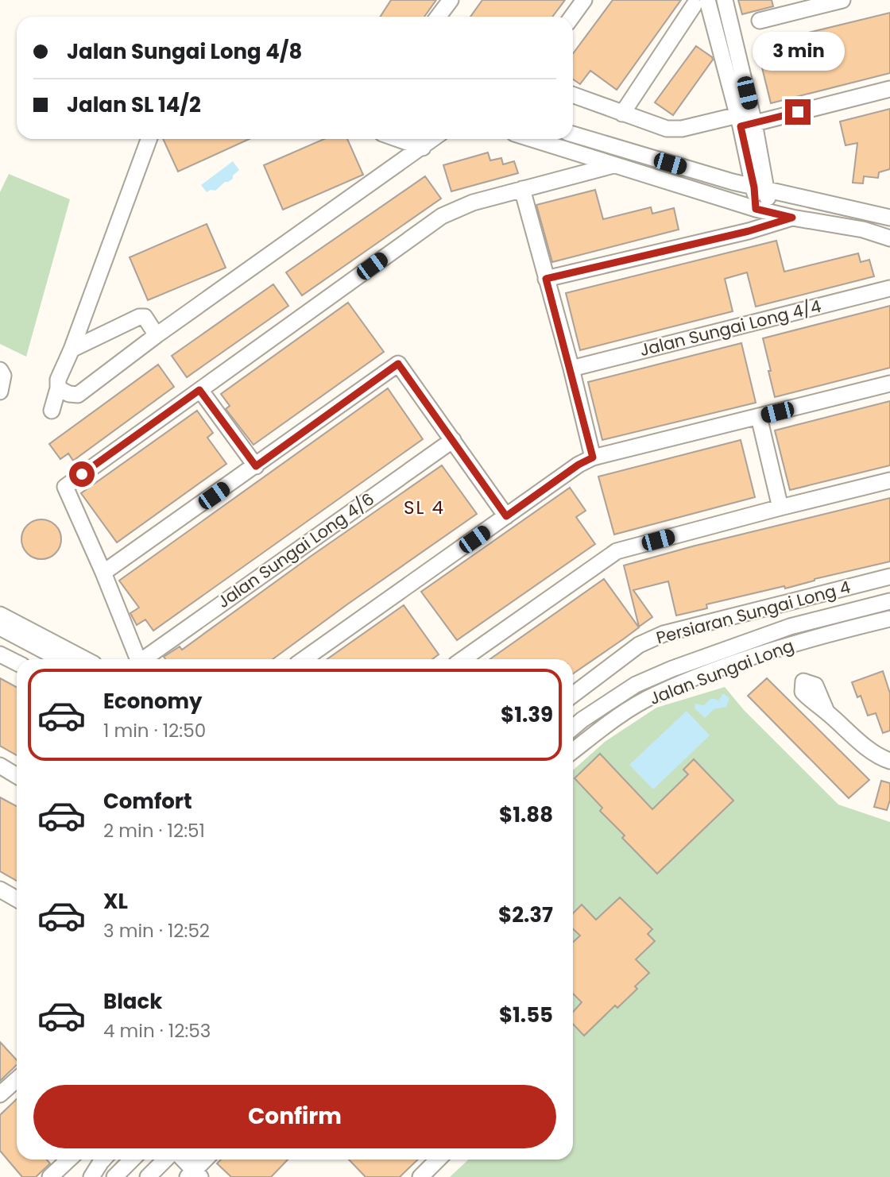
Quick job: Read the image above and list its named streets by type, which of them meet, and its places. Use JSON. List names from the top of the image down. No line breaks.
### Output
{"streets":{"street":["Jalan Sungai Long 4/4","Jalan Sungai Long 4/6","Persiaran Sungai Long 4","Jalan Sungai Long"]},"districts":["SL 4"],"page":{"banner":["Jalan Sungai Long 4/8","Jalan SL 14/2"],"bubble":"3 min","list":[{"name":"Economy","note":"1 min · 12:50","value":"$1.39"},{"name":"Comfort","note":"2 min · 12:51","value":"$1.88"},{"name":"XL","note":"3 min · 12:52","value":"$2.37"},{"name":"Black","note":"4 min · 12:53","value":"$1.55"}],"buttons":"Confirm"}}
